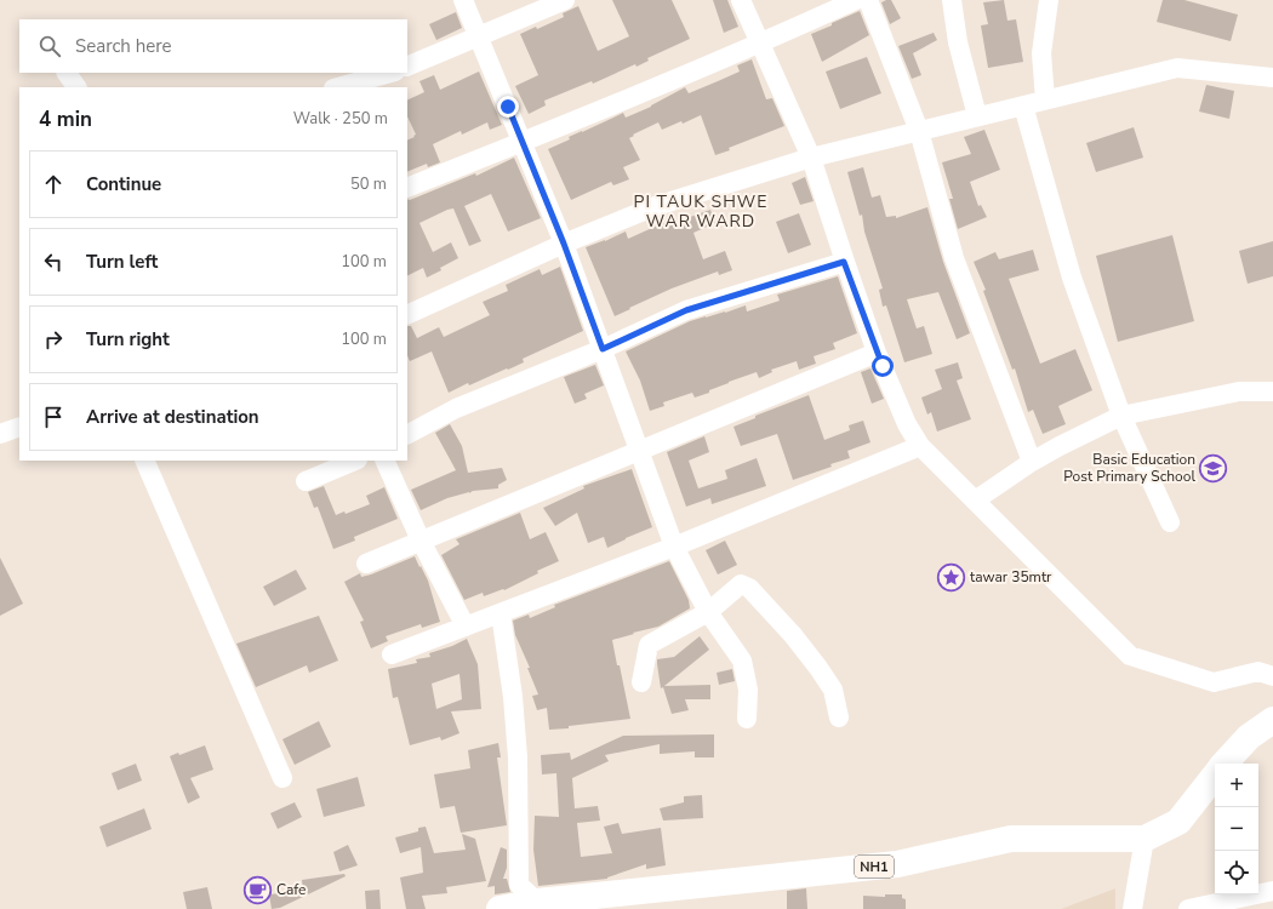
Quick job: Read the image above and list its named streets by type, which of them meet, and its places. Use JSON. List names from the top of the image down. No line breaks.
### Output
{"streets":{"highway":["NH1"]},"districts":["PI TAUK SHWE WAR WARD"],"places":{"school or university":["Basic Education Post Primary School"],"place":["tawar 35mtr"],"cafe":["Cafe"]},"page":{"search":"Search here","heading":["4 min","Walk · 250 m"],"list":[["Continue","50 m"],["Turn left","100 m"],["Turn right","100 m"],"Arrive at destination"],"map_buttons":["+","−"]}}
